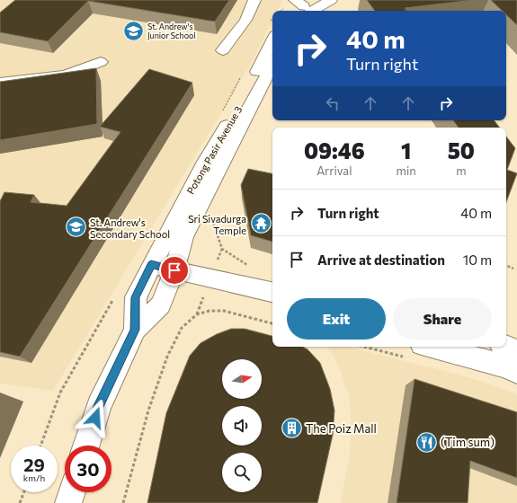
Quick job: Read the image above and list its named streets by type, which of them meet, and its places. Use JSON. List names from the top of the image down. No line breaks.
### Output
{"streets":{"street":["Potong Pasir Avenue 3"]},"places":{"school or university":["St. Andrew's Junior School","St. Andrew's Secondary School"],"temple":["Sri Sivadurga Temple"],"building":["The Poiz Mall"],"restaurant":["(Tim sum)"]},"north":"right","page":{"turn":["40 m","Turn right"],"eta":["09:46","Arrival","1","min","50","m"],"list":[{"name":"Turn right","value":"40 m"},{"name":"Arrive at destination","value":"10 m"}],"buttons":["Exit","Share"],"speed":"29 km/h","limit":"30"}}
